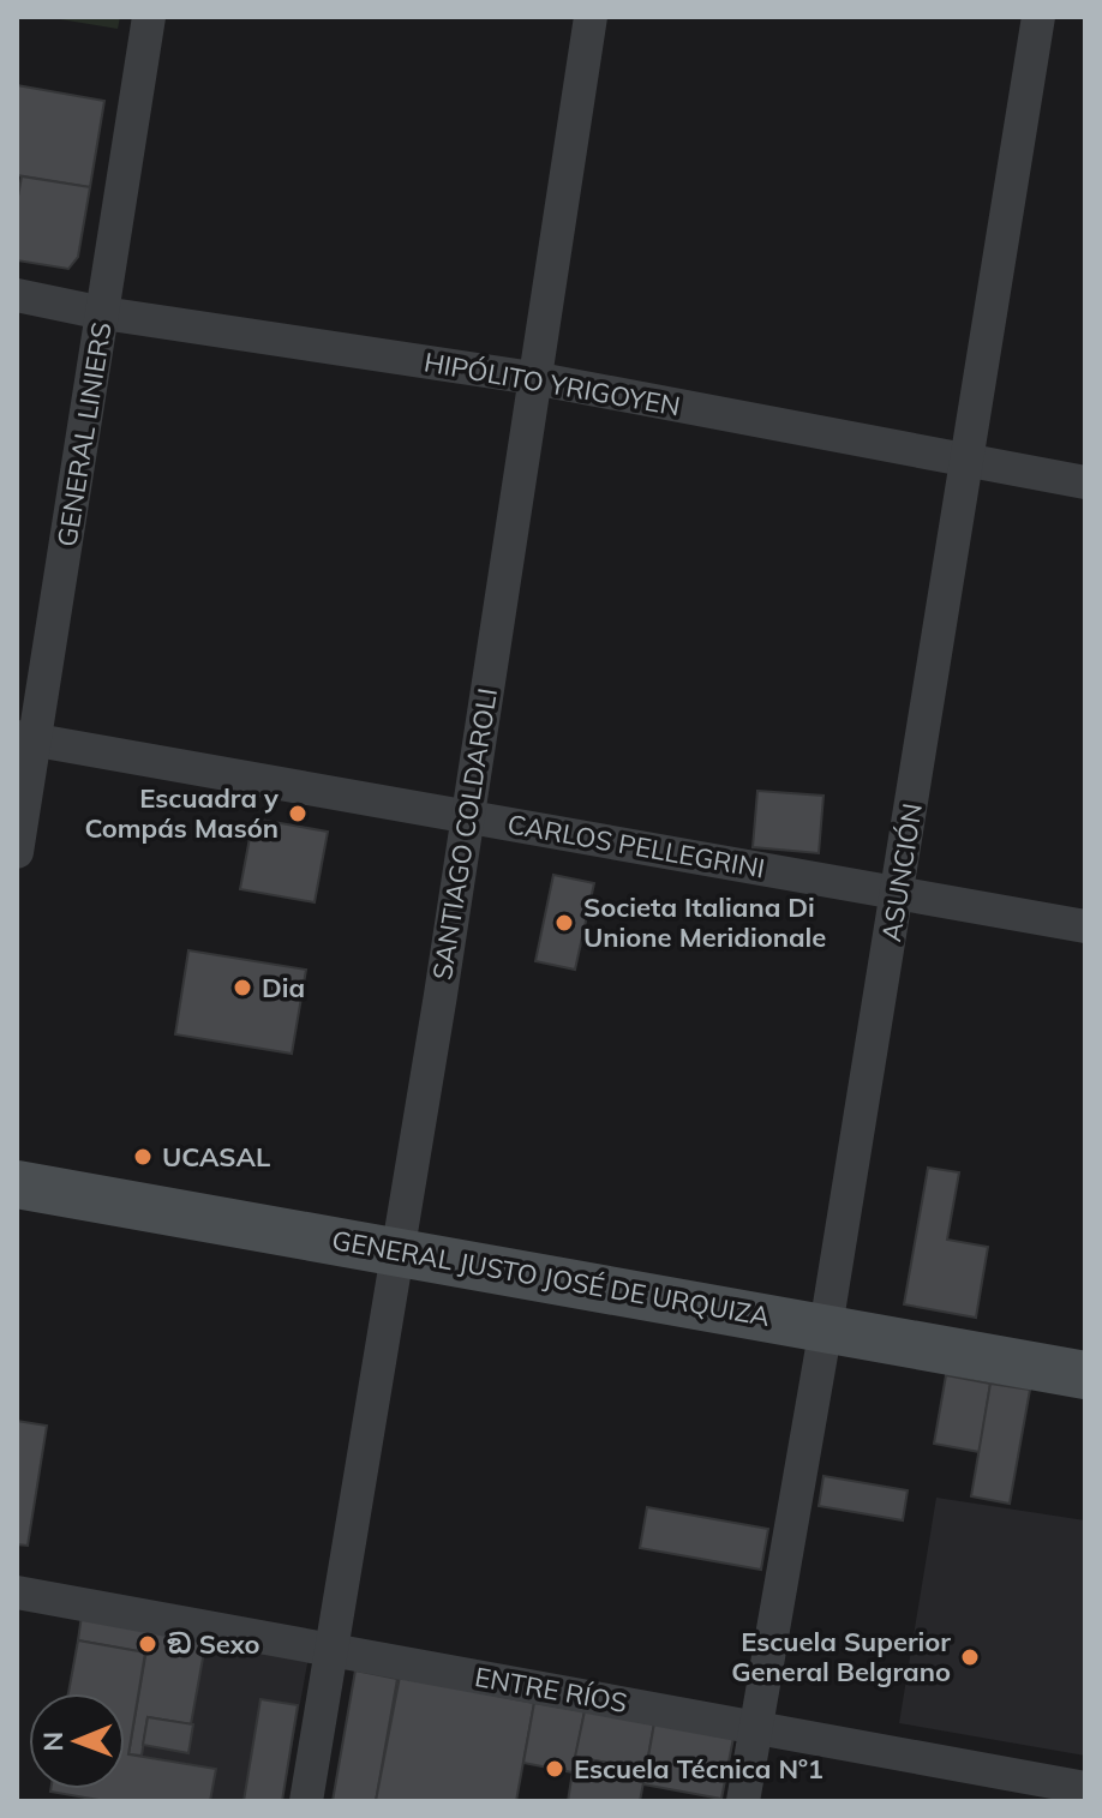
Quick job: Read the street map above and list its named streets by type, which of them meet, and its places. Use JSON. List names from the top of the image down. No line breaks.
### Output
{"streets":{"street":["HIPÓLITO YRIGOYEN","GENERAL LINIERS","SANTIAGO COLDAROLI","CARLOS PELLEGRINI","ASUNCIÓN","GENERAL JUSTO JOSÉ DE URQUIZA","ENTRE RÍOS"]},"crossings":[["HIPÓLITO YRIGOYEN","GENERAL LINIERS"],["HIPÓLITO YRIGOYEN","SANTIAGO COLDAROLI"],["HIPÓLITO YRIGOYEN","ASUNCIÓN"],["GENERAL LINIERS","CARLOS PELLEGRINI"],["SANTIAGO COLDAROLI","CARLOS PELLEGRINI"],["SANTIAGO COLDAROLI","GENERAL JUSTO JOSÉ DE URQUIZA"],["SANTIAGO COLDAROLI","ENTRE RÍOS"],["CARLOS PELLEGRINI","ASUNCIÓN"],["ASUNCIÓN","GENERAL JUSTO JOSÉ DE URQUIZA"],["ASUNCIÓN","ENTRE RÍOS"]],"places":["Escuadra y Compás Masón","Societa Italiana Di Unione Meridionale","Dia","UCASAL","ඞ Sexo","Escuela Superior General Belgrano","Escuela Técnica Nº1"],"north":"left"}
